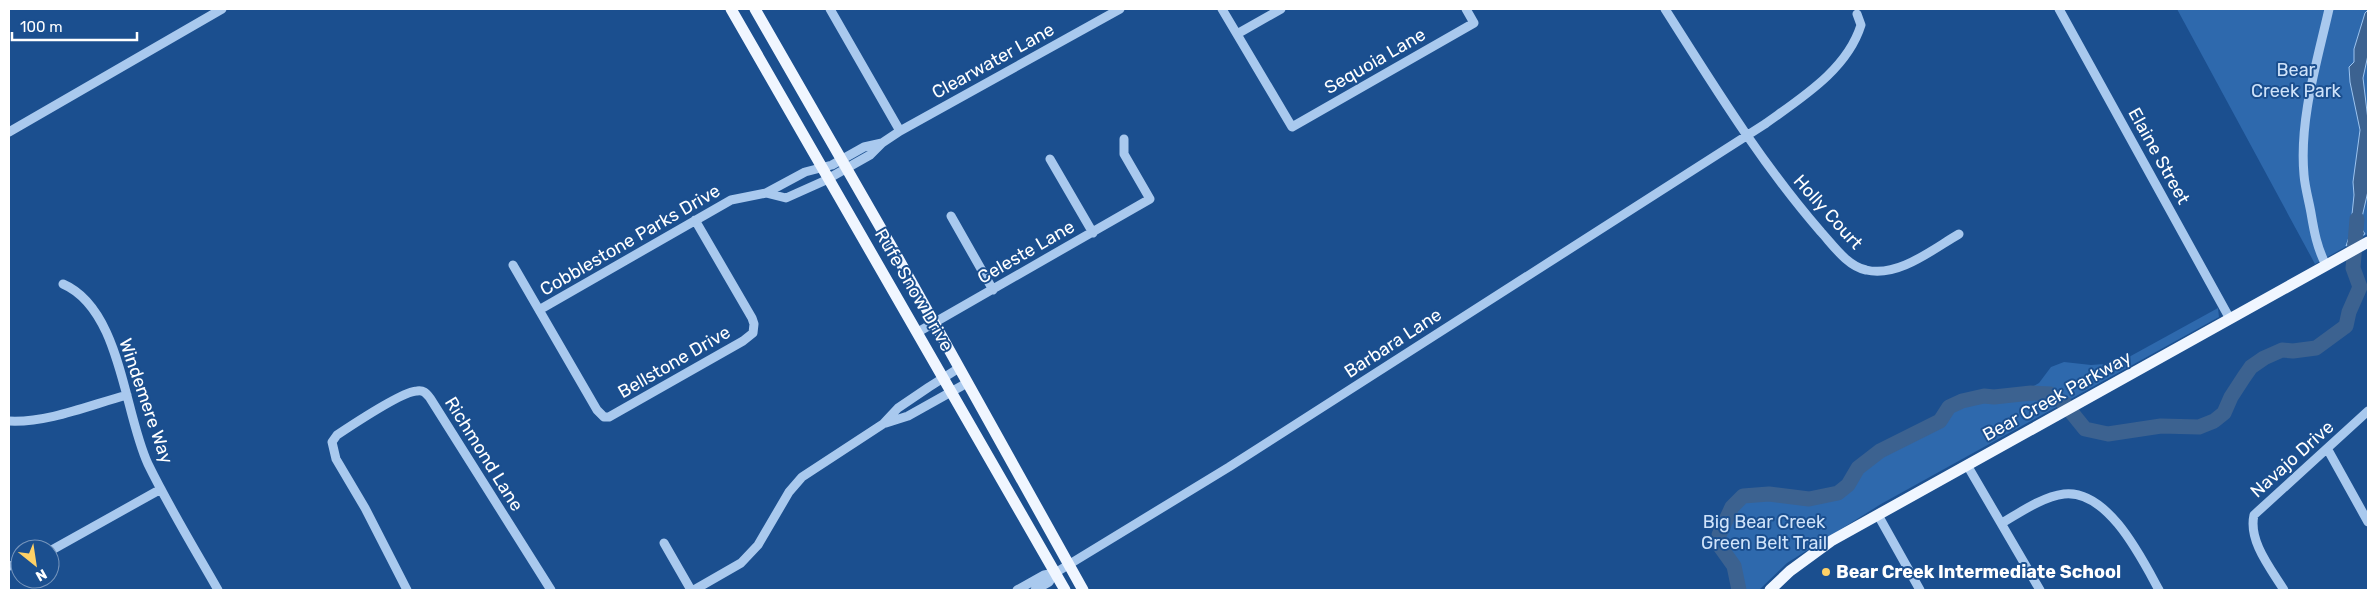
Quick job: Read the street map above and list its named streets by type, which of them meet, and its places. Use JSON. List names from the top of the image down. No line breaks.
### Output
{"streets":{"main road":["Rufe Snow Drive","Bear Creek Parkway"],"street":["Clearwater Lane","Sequoia Lane","Elaine Street","Holly Court","Cobblestone Parks Drive","Celeste Lane","Barbara Lane","Bellstone Drive","Windemere Way","Richmond Lane","Navajo Drive"]},"crossings":[["Clearwater Lane","Cobblestone Parks Drive"],["Clearwater Lane","Rufe Snow Drive"],["Elaine Street","Bear Creek Parkway"],["Holly Court","Barbara Lane"],["Cobblestone Parks Drive","Rufe Snow Drive"],["Cobblestone Parks Drive","Bellstone Drive"],["Celeste Lane","Rufe Snow Drive"],["Rufe Snow Drive","Barbara Lane"]],"parks":["Bear Creek Park","Big Bear Creek Green Belt Trail"],"places":["Bear Creek Intermediate School"],"scale_bar":"100 m","north":"bottom right"}
